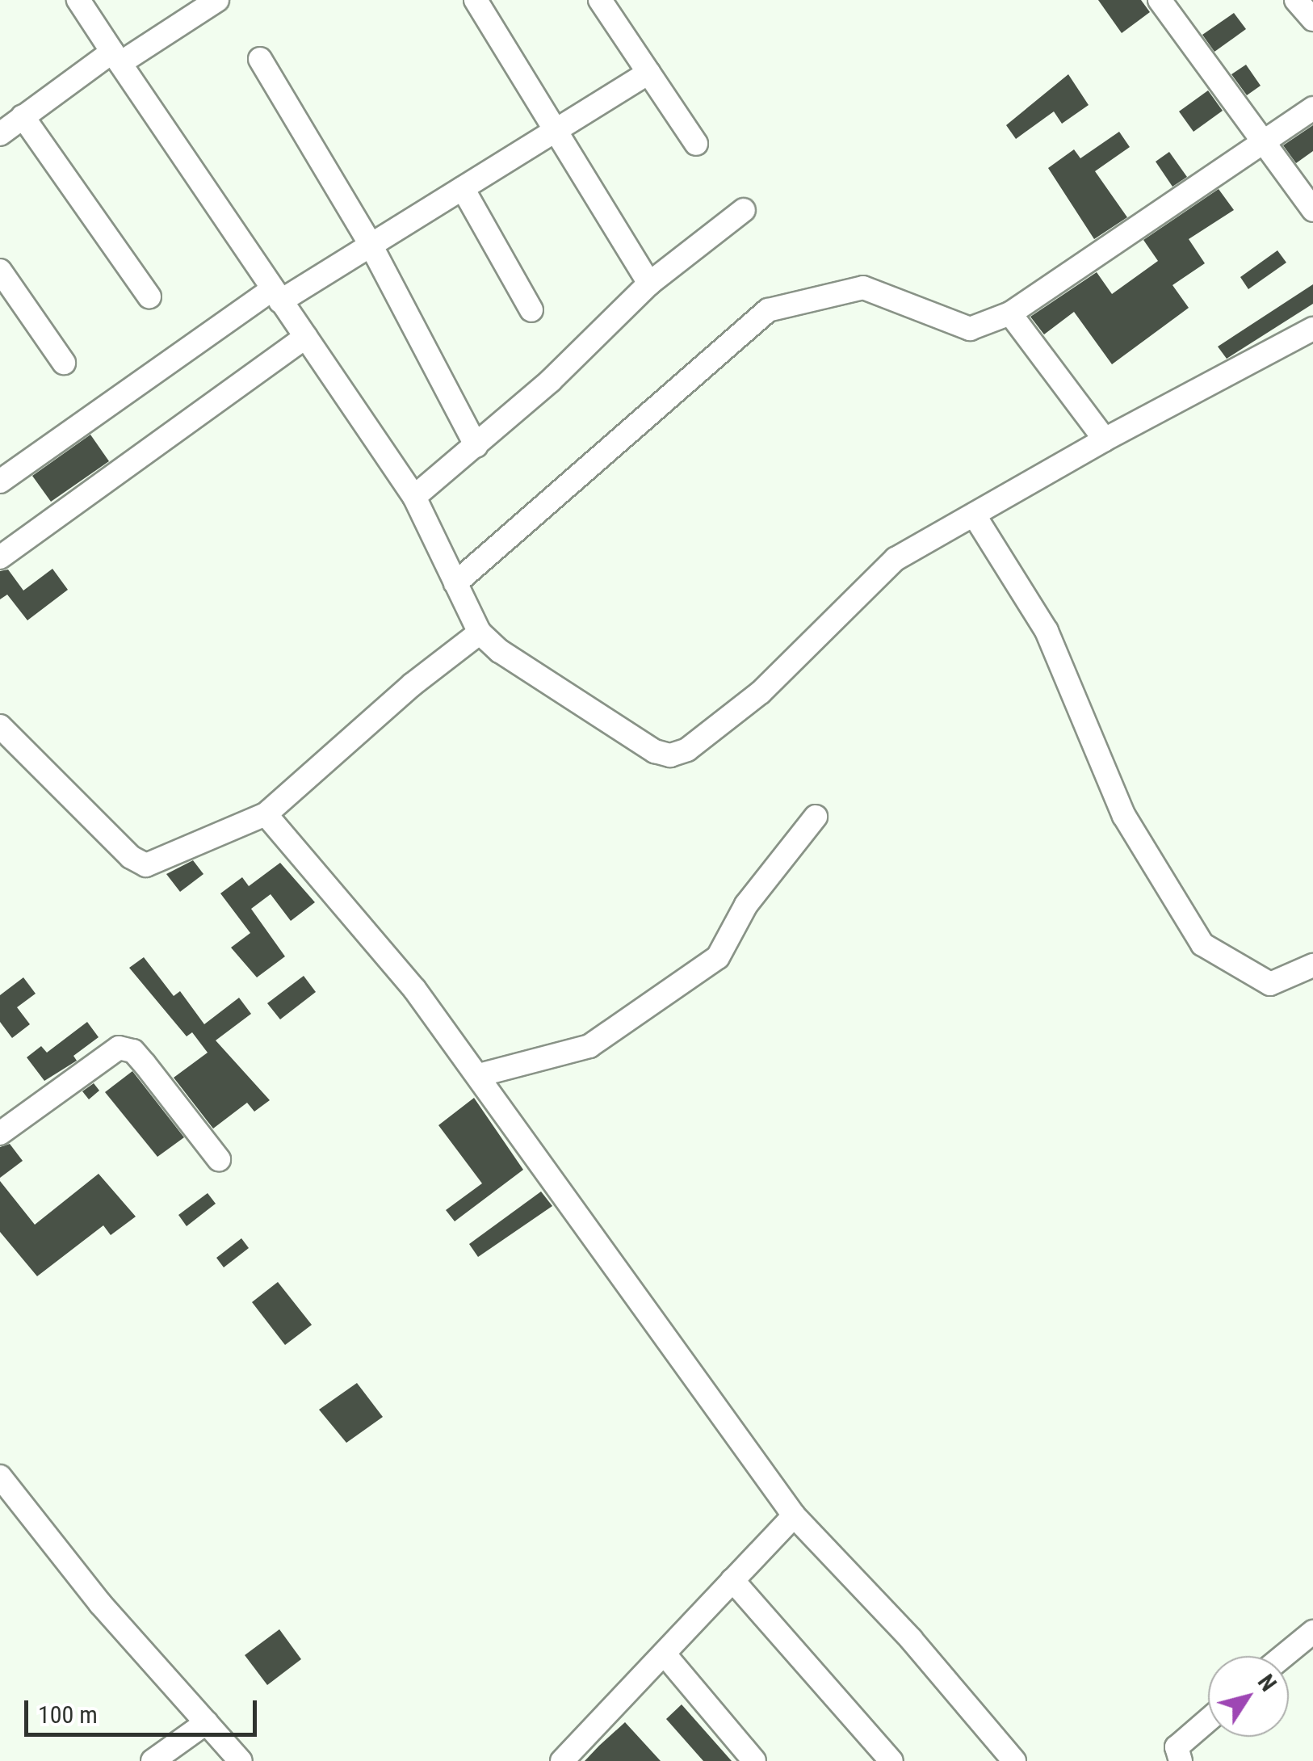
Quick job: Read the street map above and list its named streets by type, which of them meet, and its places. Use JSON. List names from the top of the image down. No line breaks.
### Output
{"scale_bar":"100 m","north":"top right"}
